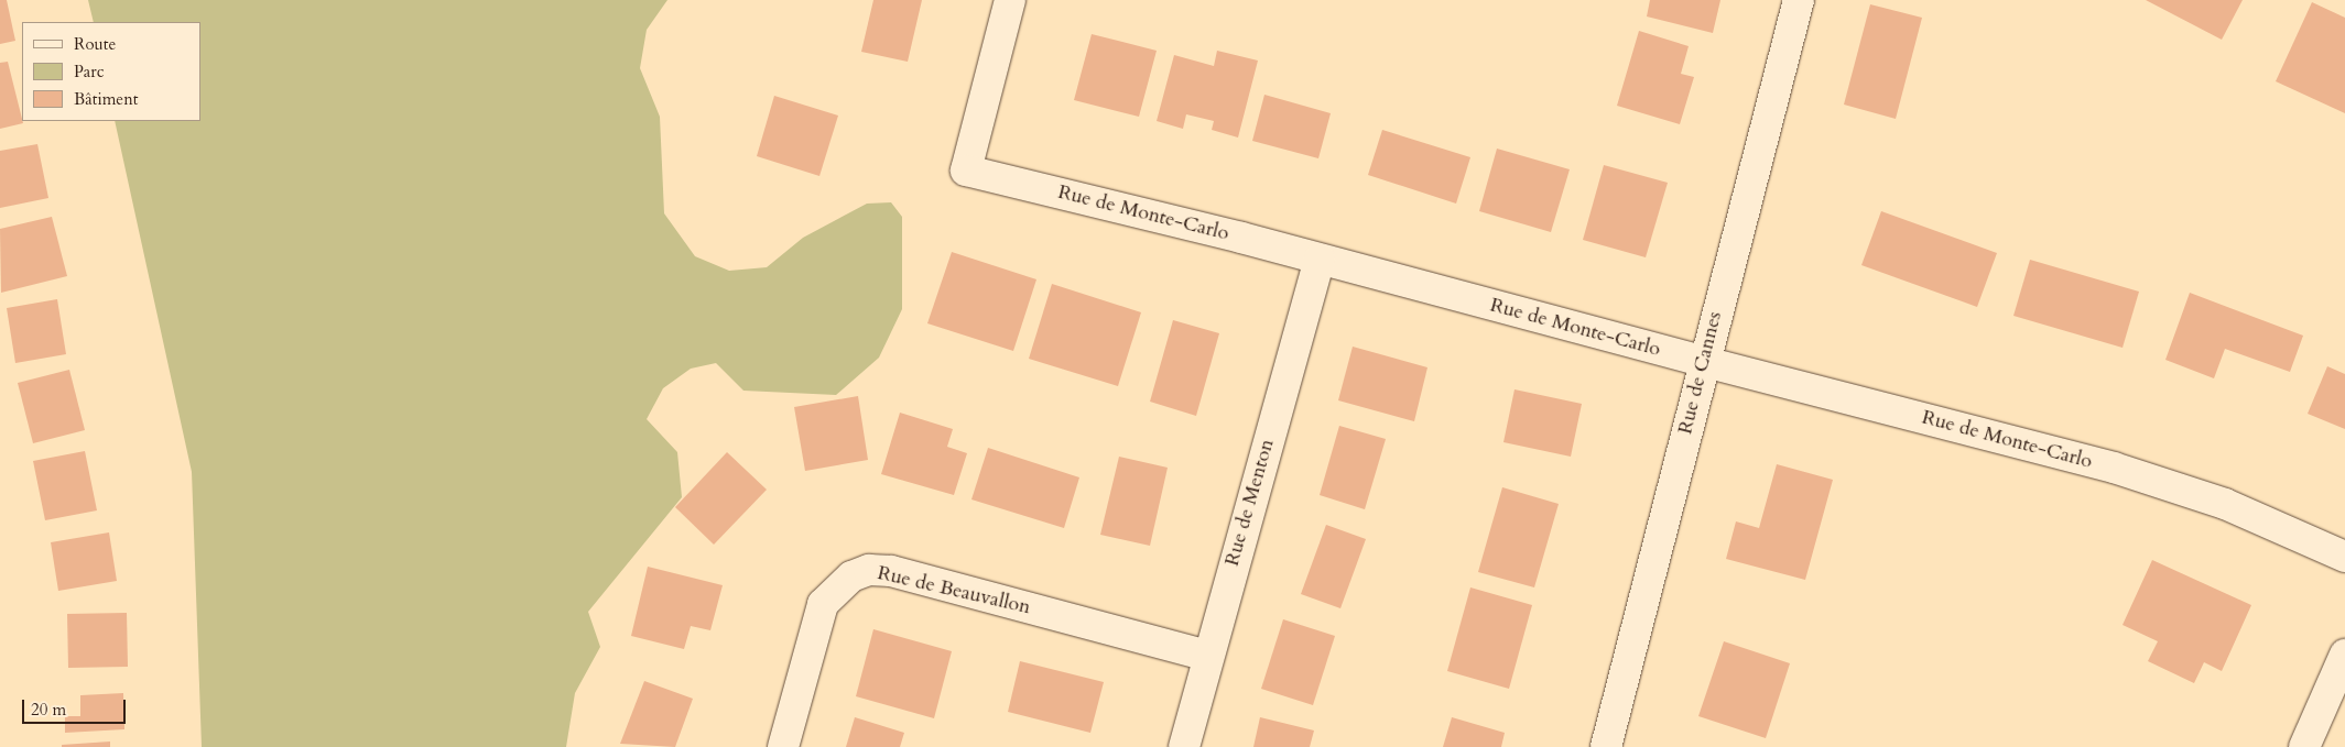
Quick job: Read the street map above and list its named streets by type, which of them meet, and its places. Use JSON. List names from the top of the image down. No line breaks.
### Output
{"streets":{"street":["Rue de Monte-Carlo","Rue de Cannes","Rue de Menton","Rue de Beauvallon"]},"crossings":[["Rue de Monte-Carlo","Rue de Cannes"],["Rue de Monte-Carlo","Rue de Menton"],["Rue de Menton","Rue de Beauvallon"]],"legend":["Route","Parc","Bâtiment"],"scale_bar":"20 m"}
